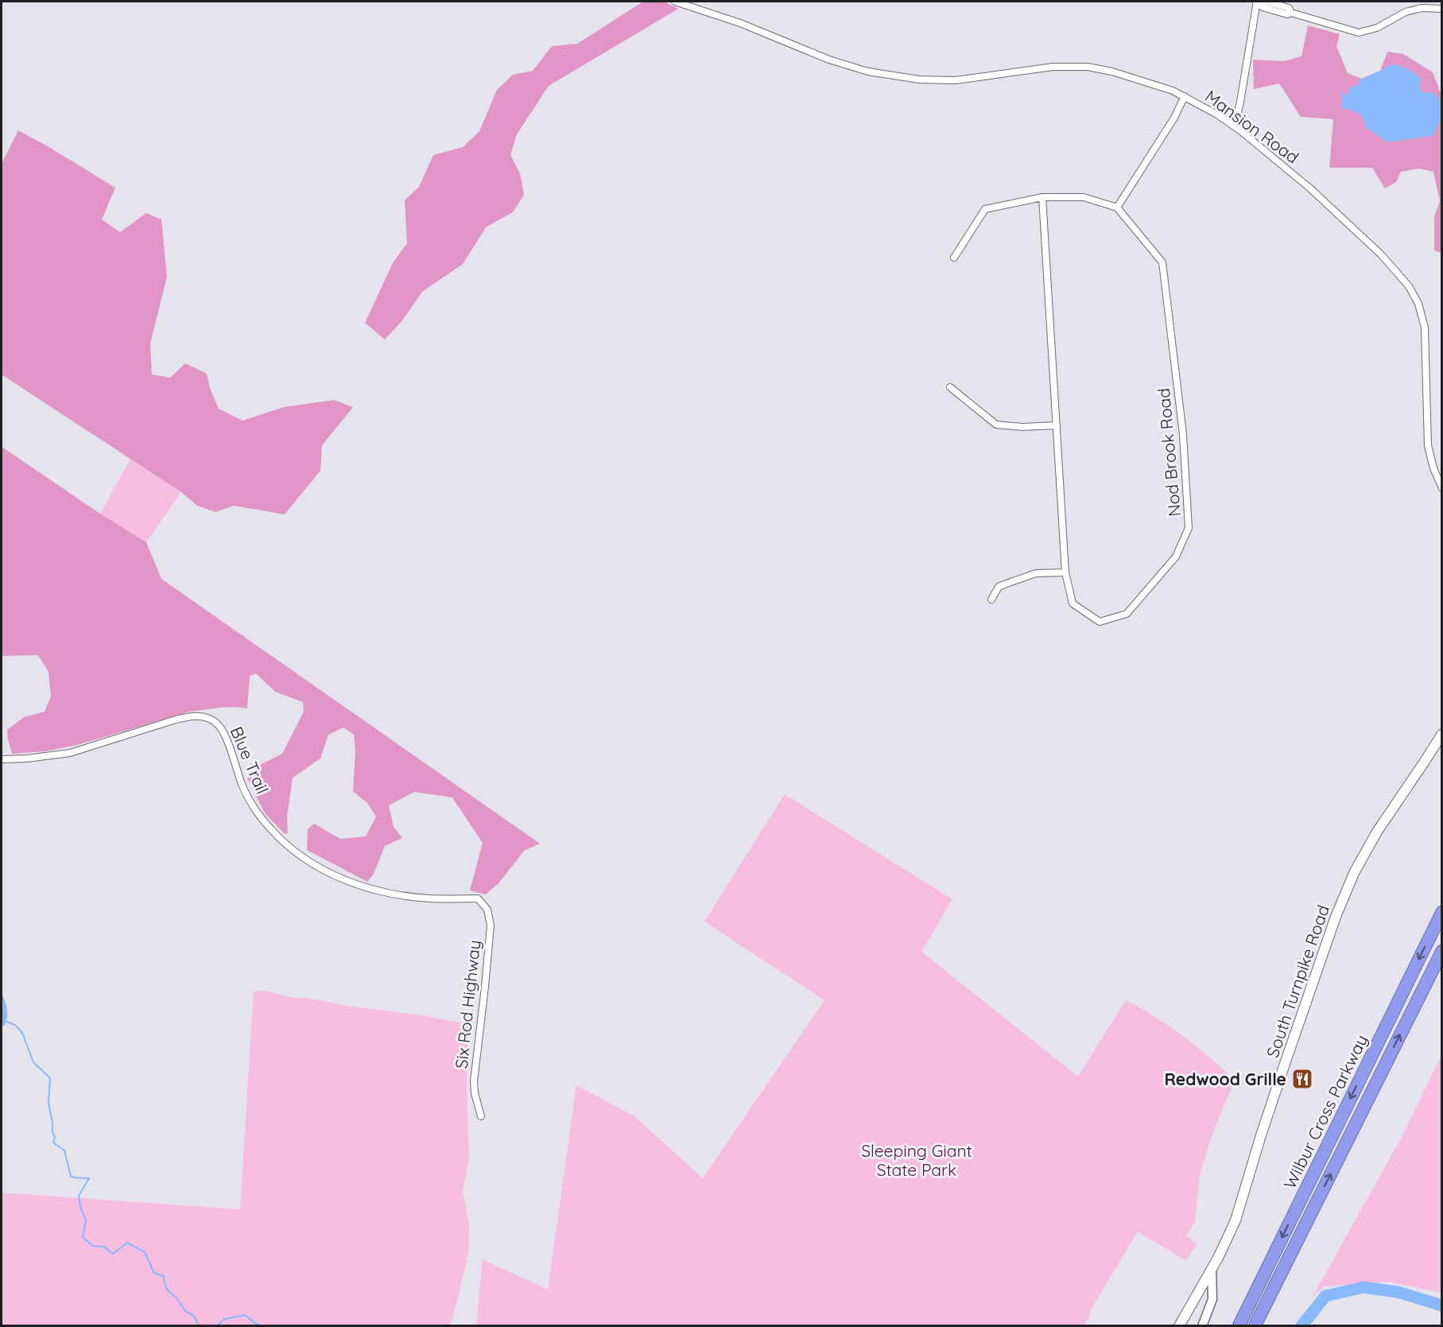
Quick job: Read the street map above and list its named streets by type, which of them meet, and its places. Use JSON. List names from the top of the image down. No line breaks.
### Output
{"streets":{"highway":["Wilbur Cross Parkway"],"main road":["South Turnpike Road"],"street":["Mansion Road","Nod Brook Road","Blue Trail","Six Rod Highway"]},"crossings":[["Blue Trail","Six Rod Highway"]],"parks":["Sleeping Giant State Park"],"places":{"restaurant":["Redwood Grille"]}}
